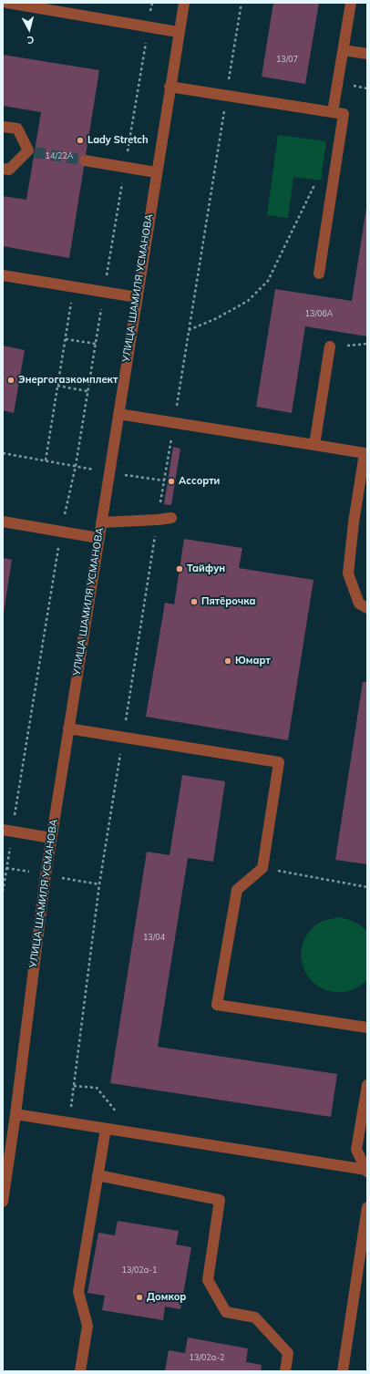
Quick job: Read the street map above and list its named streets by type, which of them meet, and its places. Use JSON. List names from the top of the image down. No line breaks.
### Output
{"streets":{"street":["УЛИЦА ШАМИЛЯ УСМАНОВА"]},"places":["Lady Stretch","Энергогазкомплект","Ассорти","Тайфун","Пятёрочка","Юмарт","Домкор"],"house_numbers":["13/07","14/22А","13/06А","13/04","13/02a-1","13/02a-2"],"north":"bottom"}
